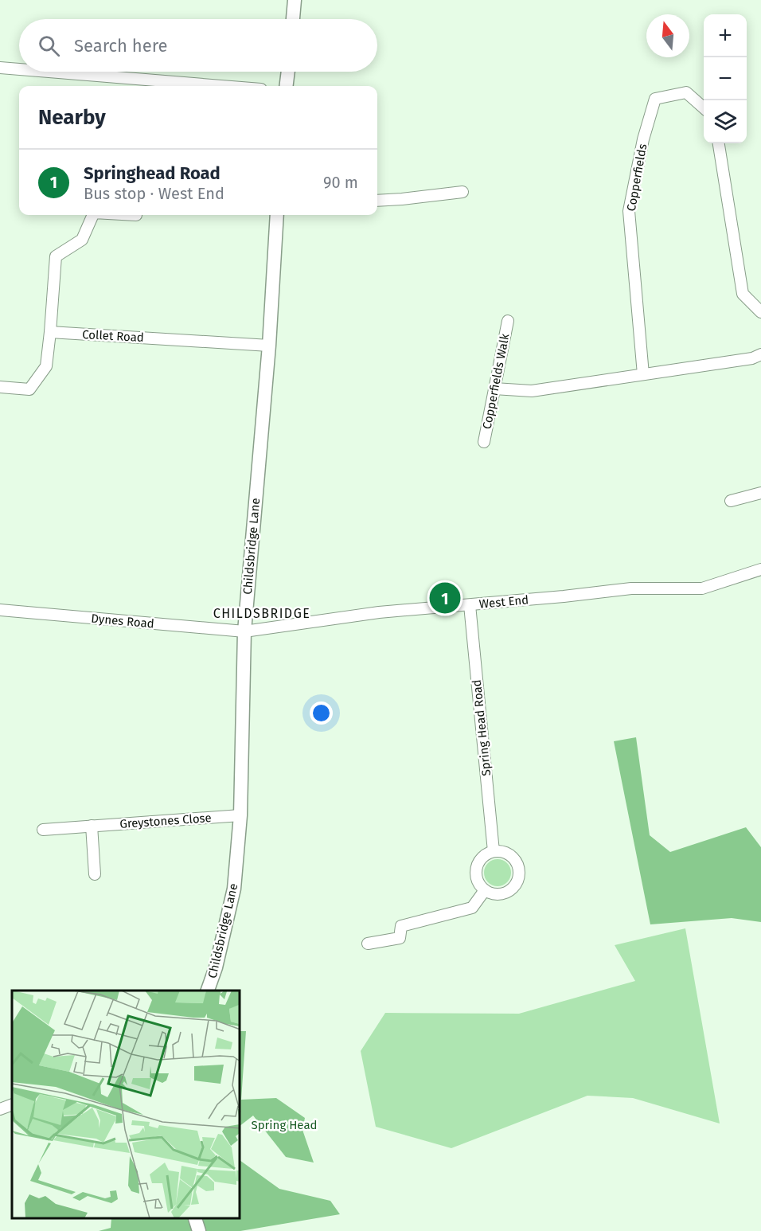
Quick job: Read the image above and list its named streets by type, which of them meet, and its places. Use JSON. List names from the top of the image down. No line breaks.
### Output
{"streets":{"street":["Copperfields","Collet Road","Copperfields Walk","Childsbridge Lane","West End","Dynes Road","Spring Head Road","Greystones Close"]},"crossings":[["Collet Road","Childsbridge Lane"],["Childsbridge Lane","West End"],["Childsbridge Lane","Dynes Road"],["Childsbridge Lane","Greystones Close"],["West End","Dynes Road"],["West End","Spring Head Road"]],"districts":["CHILDSBRIDGE"],"parks":["Spring Head"],"north":"top","page":{"map_buttons":["+","−"],"search":"Search here","heading":"Nearby","list":[{"mark":"1","name":"Springhead Road","note":"Bus stop · West End","value":"90 m"}],"pins":"1"}}
